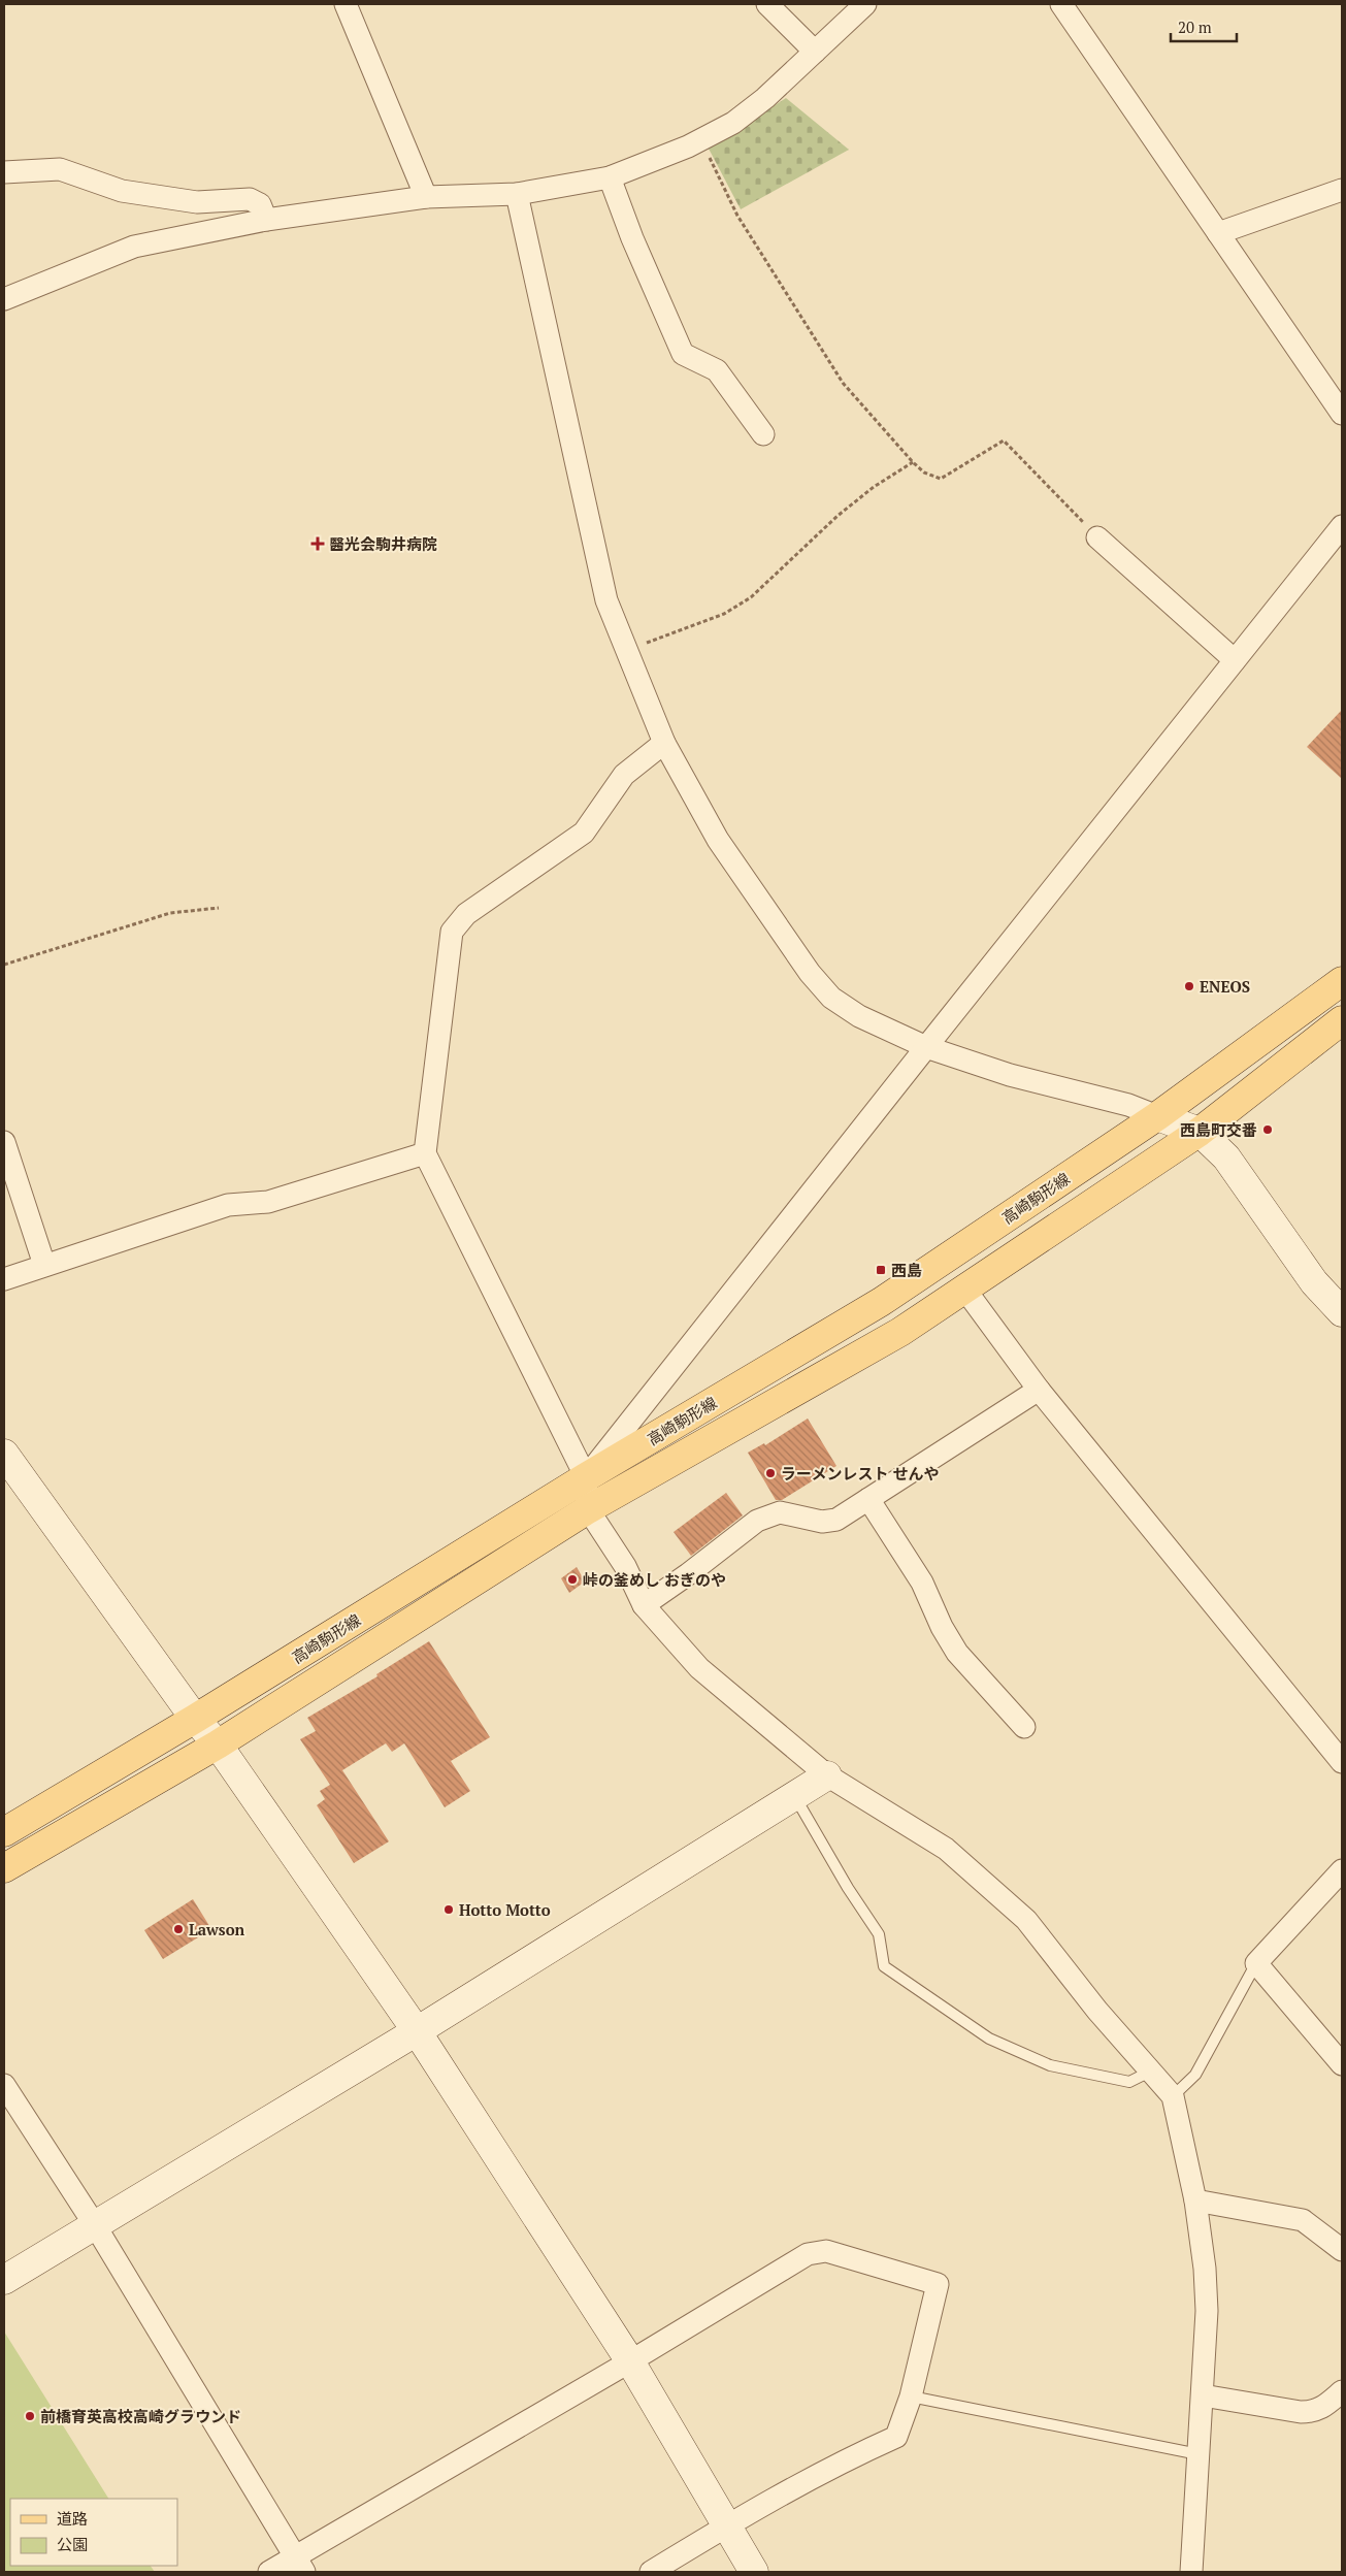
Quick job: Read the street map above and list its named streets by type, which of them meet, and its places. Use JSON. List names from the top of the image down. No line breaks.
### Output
{"streets":{"main road":["高崎駒形線"]},"places":{"health":["醫光会駒井病院"],"other":["ENEOS","西島町交番","ラーメンレスト せんや","峠の釜めし おぎのや","Hotto Motto","Lawson","前橋育英高校高崎グラウンド"],"transit":["西島"]},"legend":["道路","公園"],"scale_bar":"20 m"}
